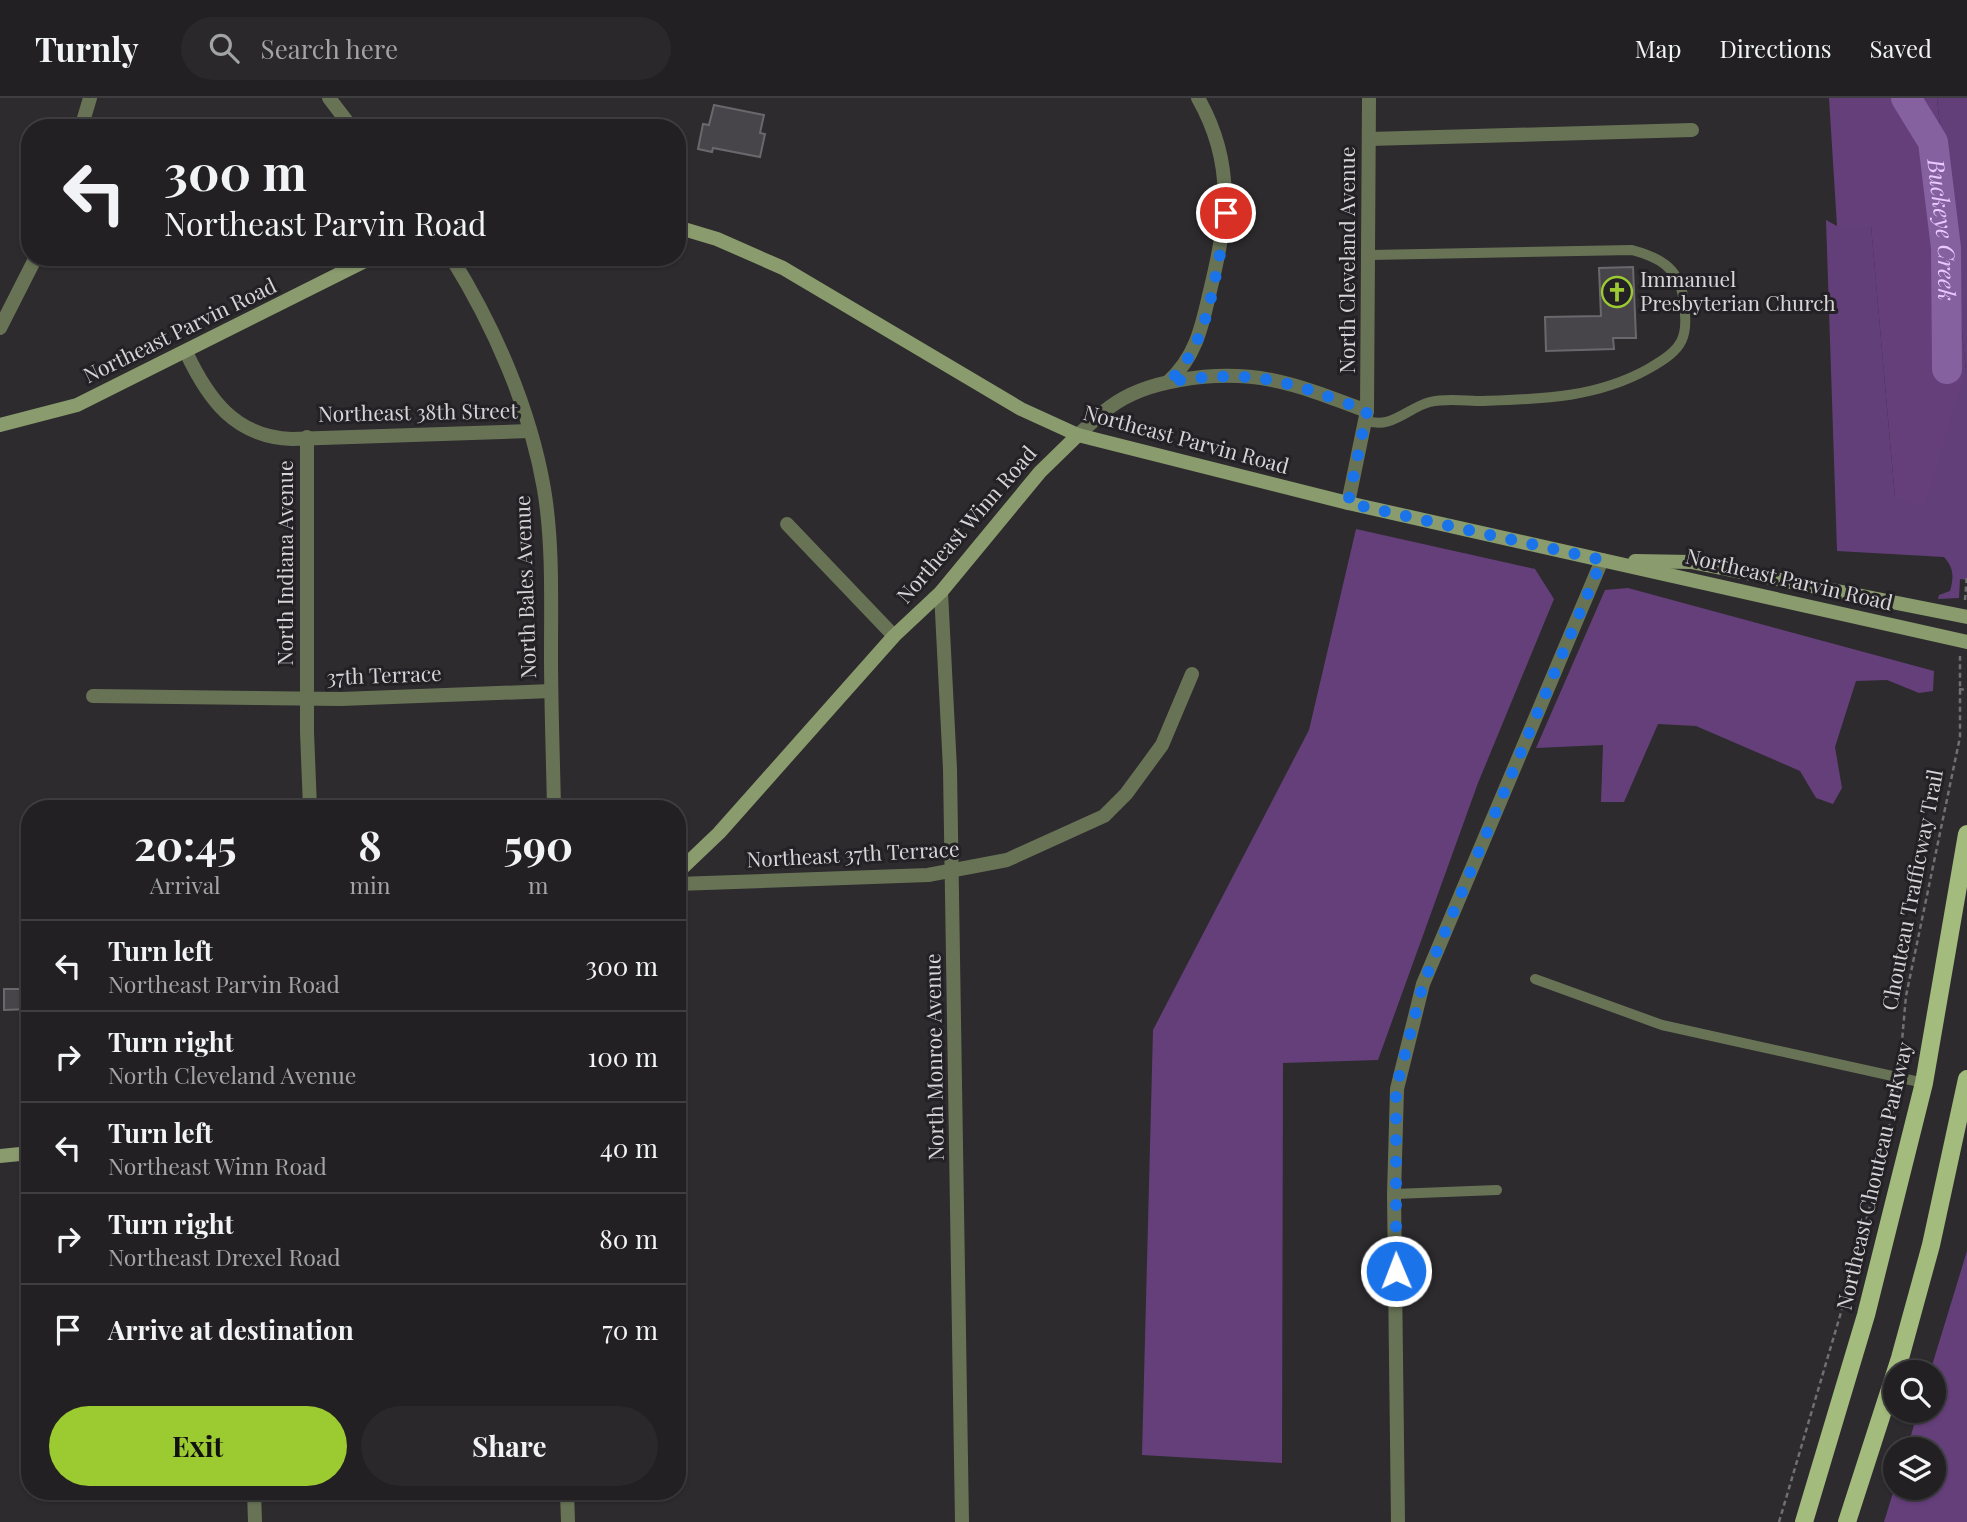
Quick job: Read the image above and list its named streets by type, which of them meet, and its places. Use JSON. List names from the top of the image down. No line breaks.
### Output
{"streets":{"main road":["Northeast Parvin Road","Northeast Winn Road","Northeast Chouteau Parkway"],"street":["North Cleveland Avenue","Northeast 38th Street","North Indiana Avenue","North Bales Avenue","37th Terrace","Northeast 37th Terrace","North Monroe Avenue"],"path":["Chouteau Trafficway Trail"]},"crossings":[["North Cleveland Avenue","Northeast Parvin Road"],["North Cleveland Avenue","Northeast Winn Road"],["Northeast Parvin Road","Northeast Winn Road"],["Northeast Parvin Road","North Indiana Avenue"],["Northeast Parvin Road","Chouteau Trafficway Trail"],["Northeast 38th Street","North Indiana Avenue"],["Northeast 38th Street","North Bales Avenue"],["Northeast Winn Road","North Monroe Avenue"],["North Indiana Avenue","37th Terrace"],["North Bales Avenue","37th Terrace"],["Northeast 37th Terrace","North Monroe Avenue"]],"water":["Buckeye Creek"],"places":{"church":["Immanuel Presbyterian Church"]},"page":{"header":"Turnly","search":"Search here","nav":["Map","Directions","Saved"],"turn":["300 m","Northeast Parvin Road"],"eta":["20:45","Arrival","8","min","590","m"],"list":[{"name":"Turn left","note":"Northeast Parvin Road","value":"300 m"},{"name":"Turn right","note":"North Cleveland Avenue","value":"100 m"},{"name":"Turn left","note":"Northeast Winn Road","value":"40 m"},{"name":"Turn right","note":"Northeast Drexel Road","value":"80 m"},{"name":"Arrive at destination","value":"70 m"}],"buttons":["Exit","Share"]}}
